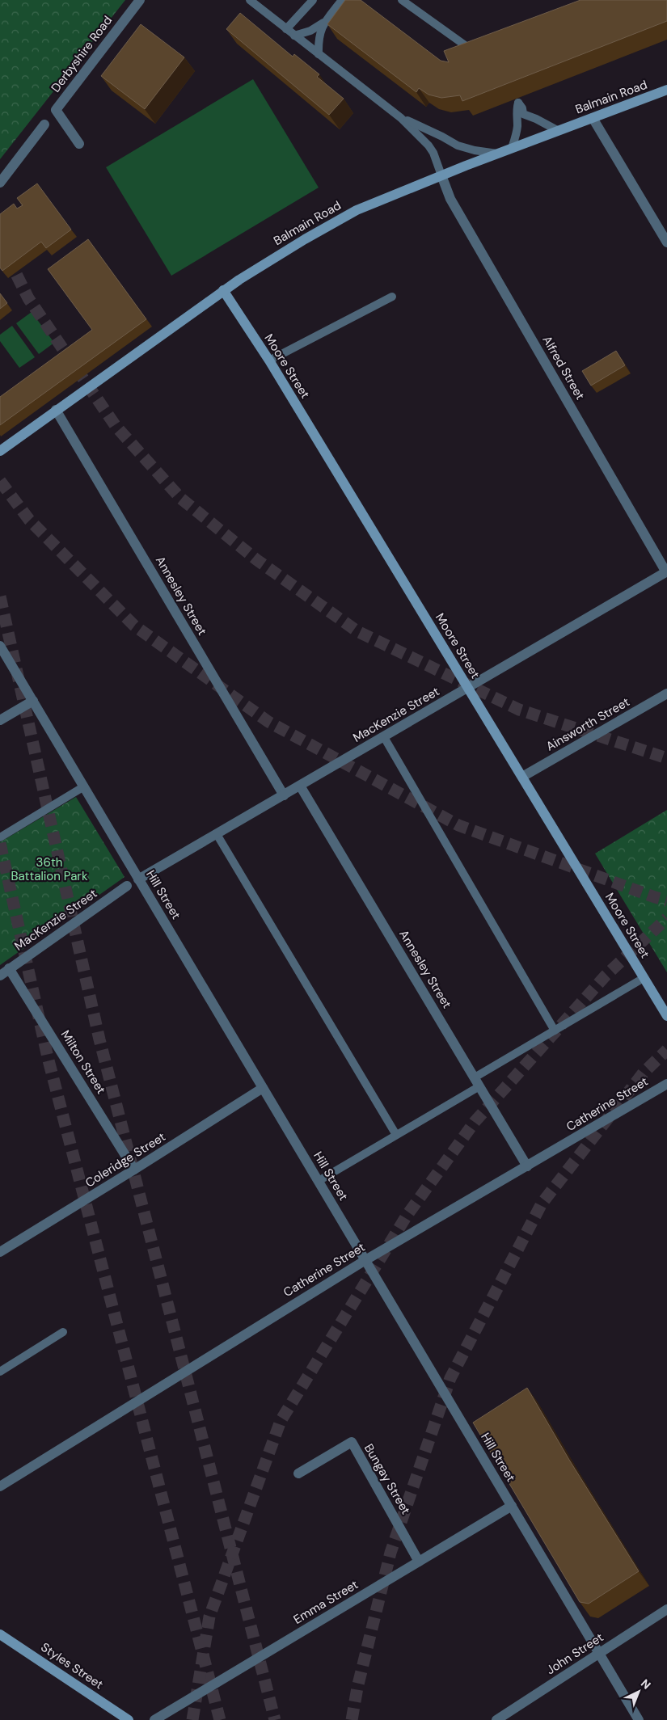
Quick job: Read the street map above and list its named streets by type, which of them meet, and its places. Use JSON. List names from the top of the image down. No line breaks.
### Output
{"streets":{"main road":["Balmain Road","Moore Street","Styles Street"],"street":["Derbyshire Road","Alfred Street","Annesley Street","MacKenzie Street","Ainsworth Street","Hill Street","Milton Street","Catherine Street","Coleridge Street","Bungay Street","Emma Street","John Street"]},"crossings":[["Balmain Road","Moore Street"],["Balmain Road","Alfred Street"],["Balmain Road","Annesley Street"],["Moore Street","MacKenzie Street"],["Moore Street","Ainsworth Street"],["Alfred Street","MacKenzie Street"],["Annesley Street","MacKenzie Street"],["Annesley Street","Catherine Street"],["MacKenzie Street","Hill Street"],["MacKenzie Street","Milton Street"],["Hill Street","Catherine Street"],["Hill Street","Coleridge Street"],["Hill Street","Emma Street"],["Hill Street","John Street"],["Milton Street","Coleridge Street"],["Bungay Street","Emma Street"]],"parks":["36th Battalion Park"],"north":"top right"}
